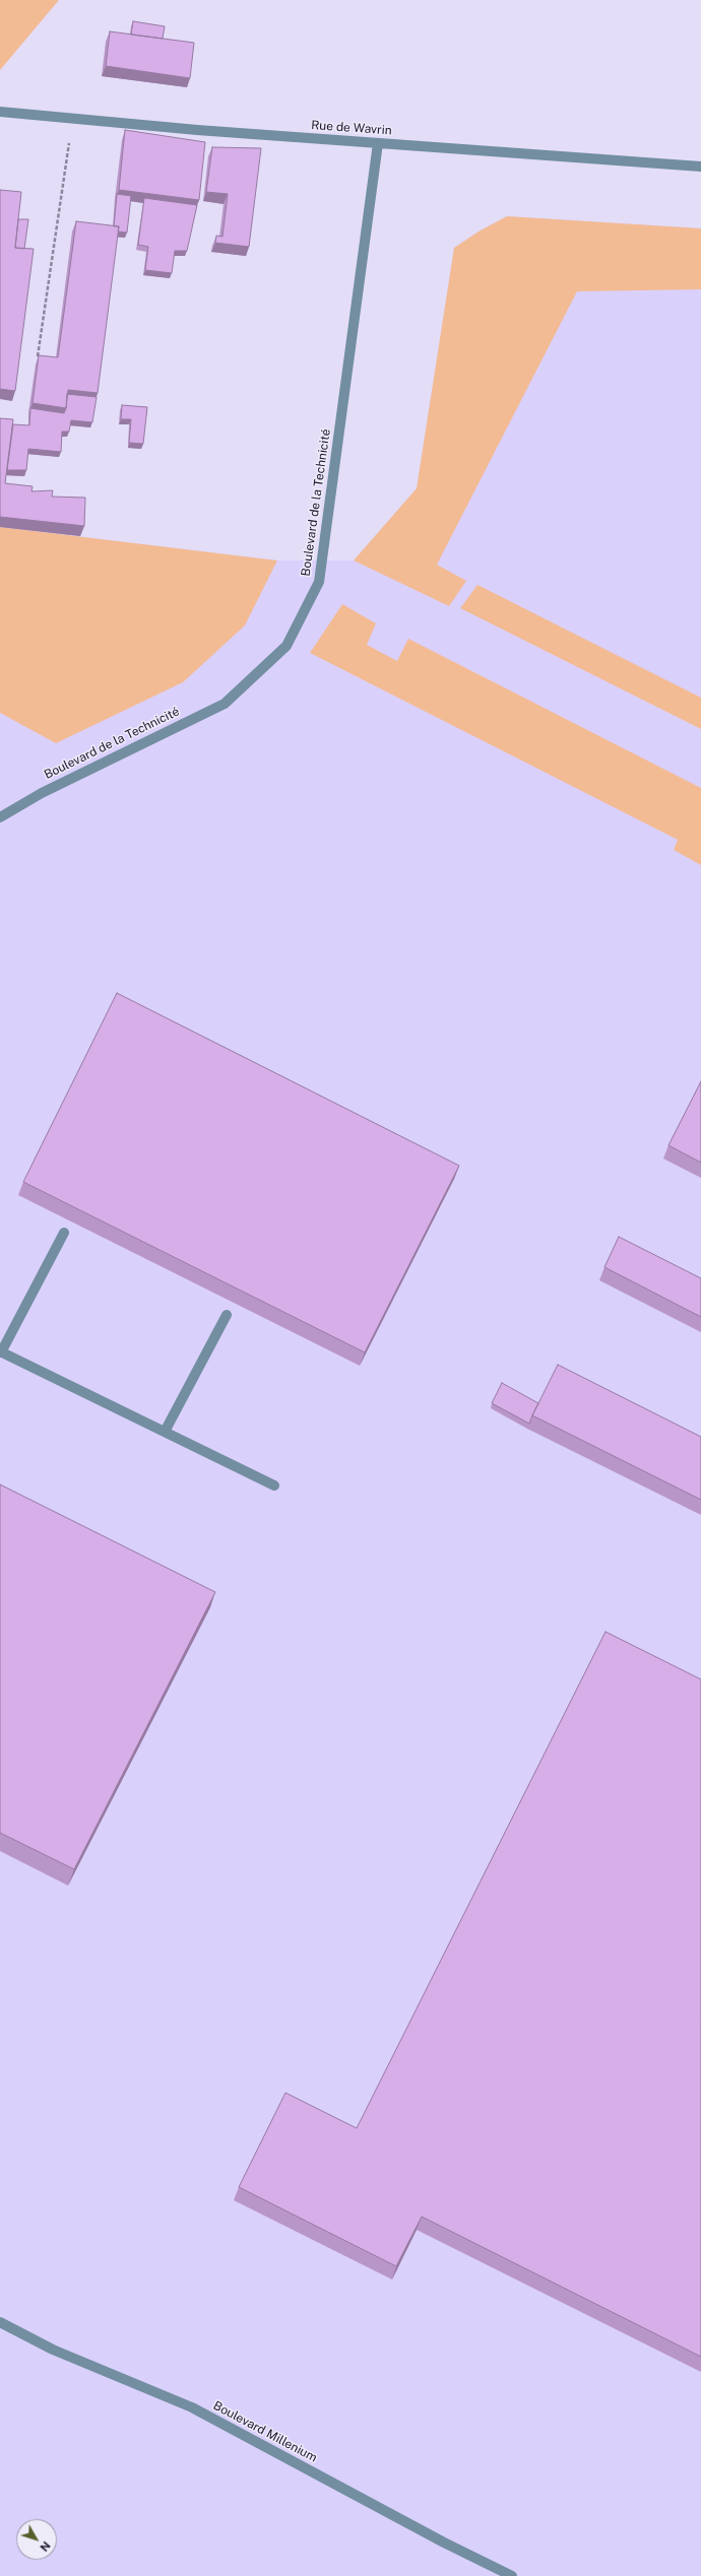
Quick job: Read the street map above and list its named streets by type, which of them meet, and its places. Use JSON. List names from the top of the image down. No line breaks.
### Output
{"streets":{"street":["Rue de Wavrin","Boulevard de la Technicité","Boulevard Millenium"]},"crossings":[["Rue de Wavrin","Boulevard de la Technicité"]],"north":"bottom right"}
